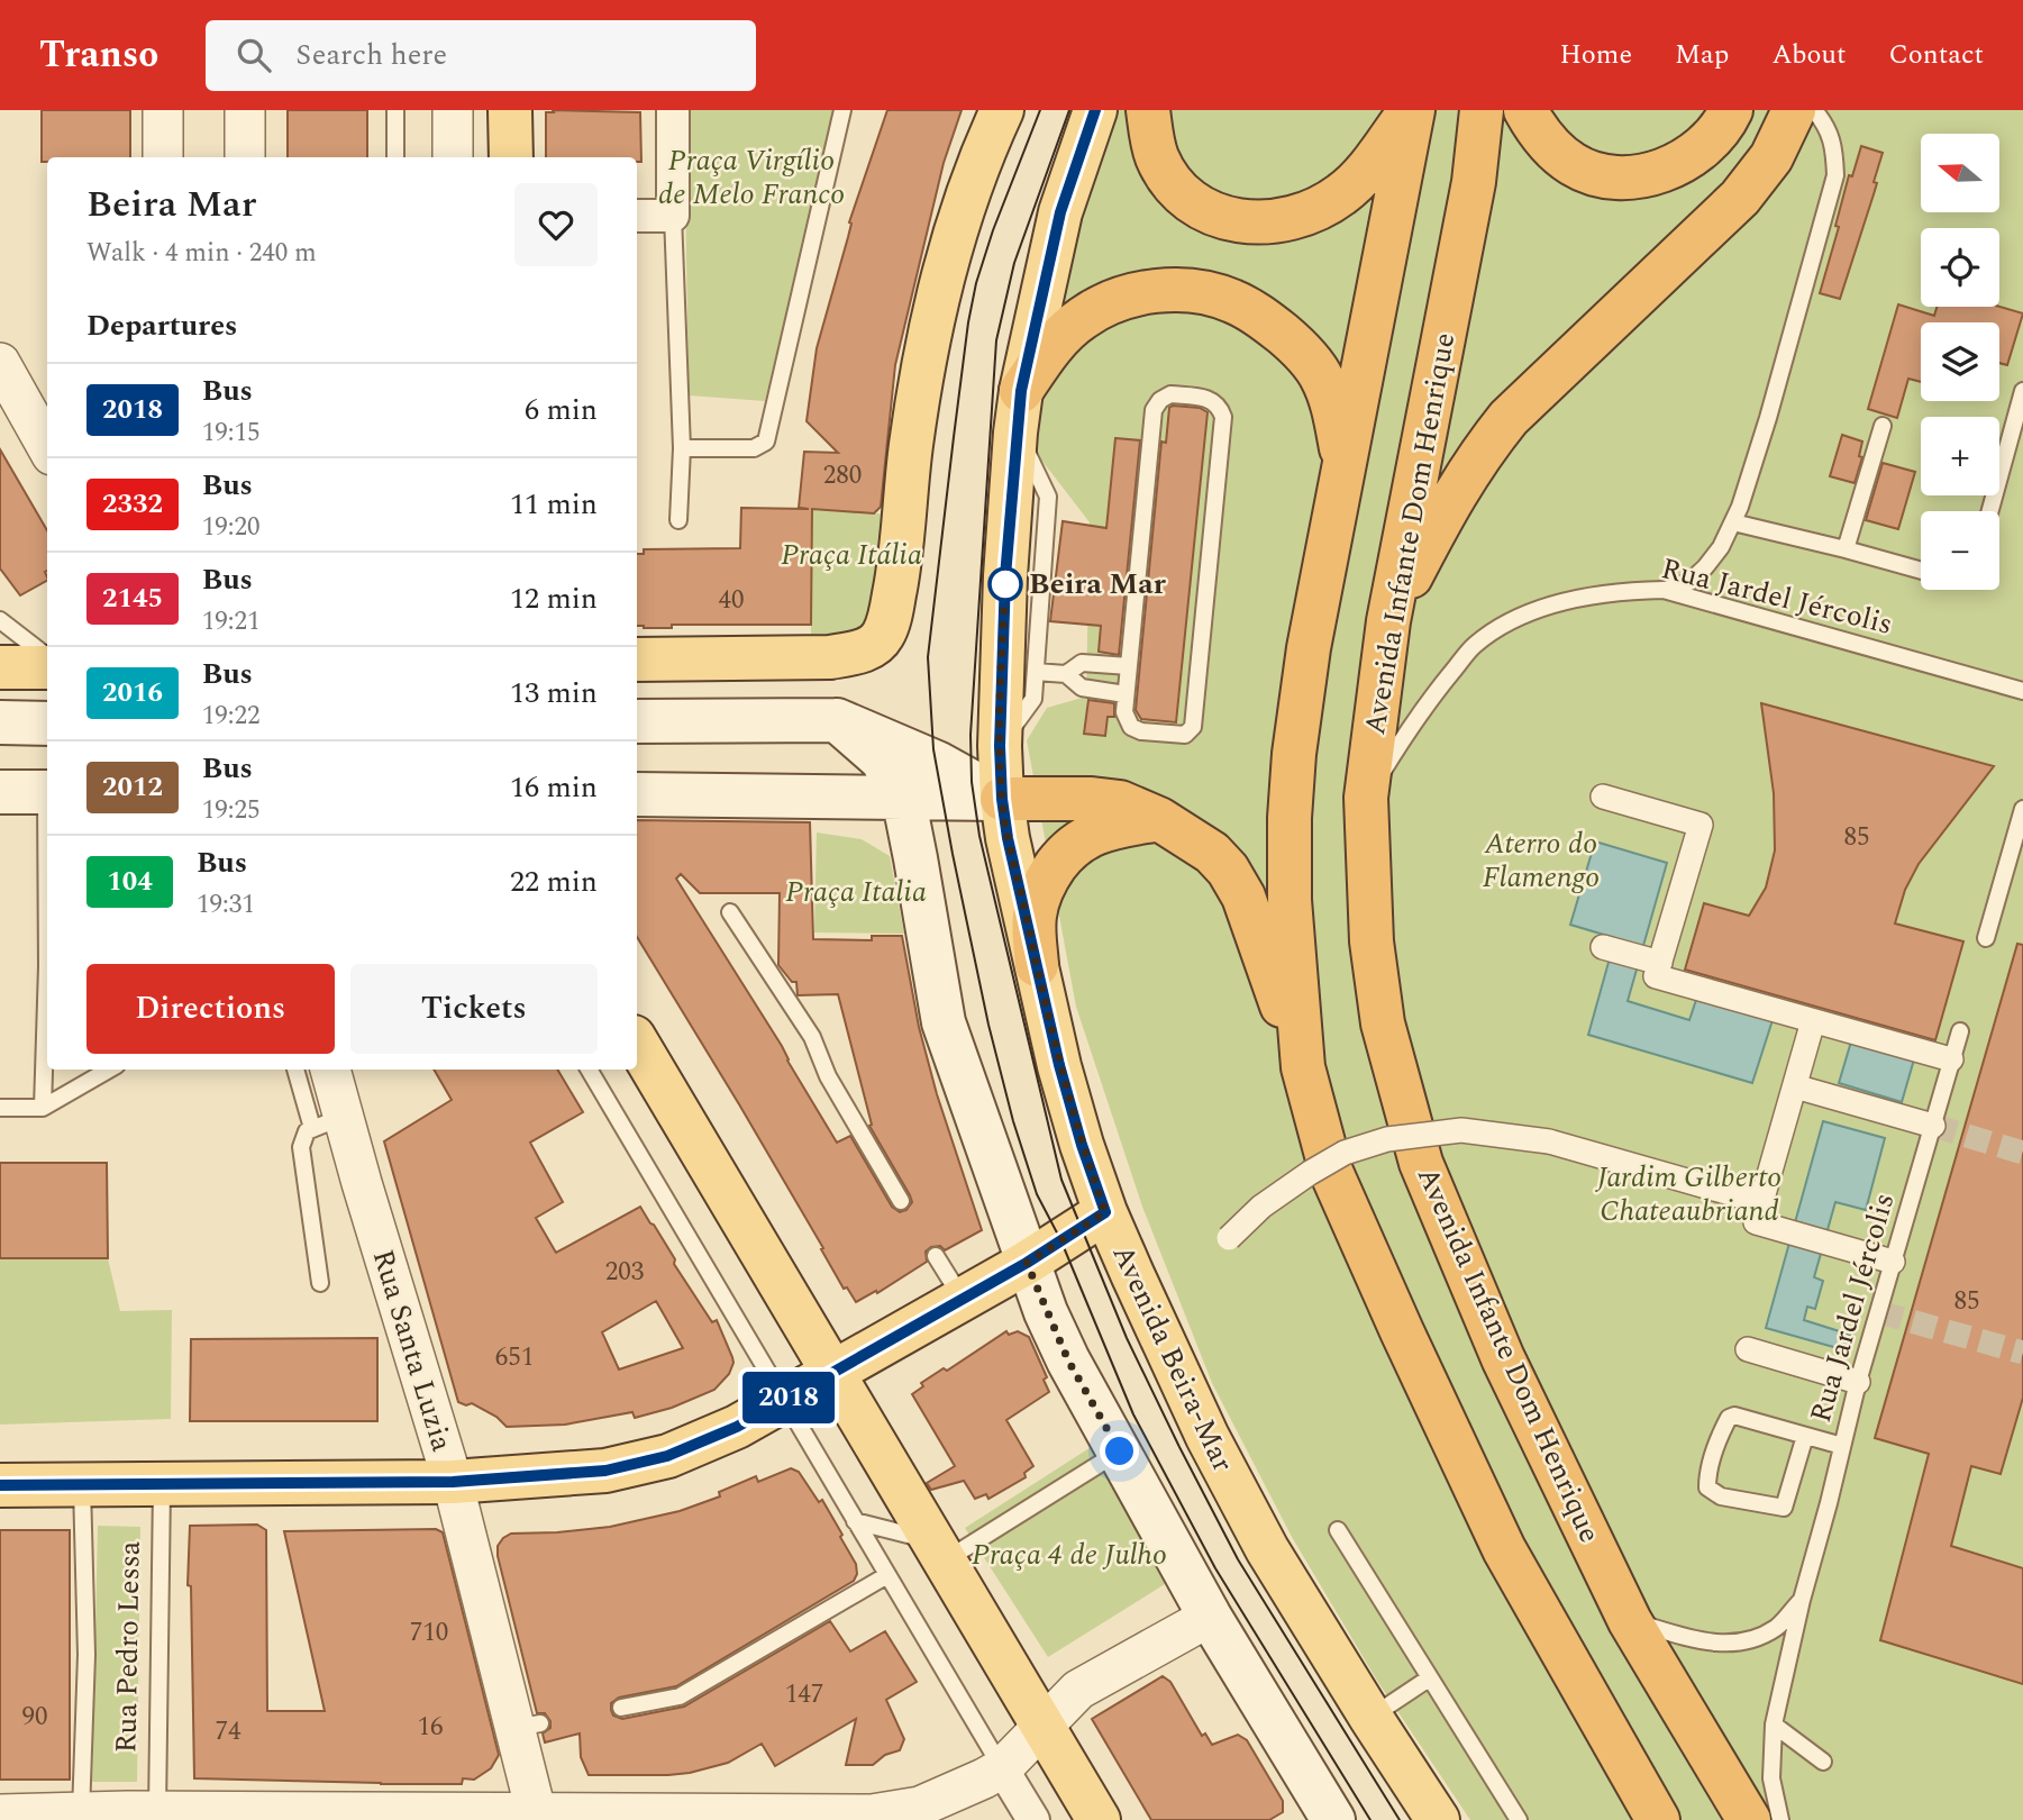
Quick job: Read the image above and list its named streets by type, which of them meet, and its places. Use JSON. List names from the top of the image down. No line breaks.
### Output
{"streets":{"highway":["Avenida Infante Dom Henrique"],"main road":["Avenida Beira-Mar"],"street":["Rua Santa Luzia"],"lane":["Rua Jardel Jércolis","Rua Pedro Lessa"]},"crossings":[["Avenida Infante Dom Henrique","Rua Jardel Jércolis"]],"parks":["Praça Virgílio de Melo Franco","Praça Itália","Aterro do Flamengo","Praça Italia","Jardim Gilberto Chateaubriand","Praça 4 de Julho"],"places":["Beira Mar"],"lines":["bus line 2018"],"house_numbers":["280","40","85","203","85","651","710","147","90","16","74"],"north":"left","page":{"header":"Transo","search":"Search here","nav":["Home","Map","About","Contact"],"on_map":"2018","map_buttons":["+","−"],"heading":[["Beira Mar","Walk · 4 min · 240 m"],"Departures"],"list":[{"mark":"2018","name":"Bus","note":"19:15","value":"6 min"},{"mark":"2332","name":"Bus","note":"19:20","value":"11 min"},{"mark":"2145","name":"Bus","note":"19:21","value":"12 min"},{"mark":"2016","name":"Bus","note":"19:22","value":"13 min"},{"mark":"2012","name":"Bus","note":"19:25","value":"16 min"},{"mark":"104","name":"Bus","note":"19:31","value":"22 min"}],"buttons":["Directions","Tickets"]}}
